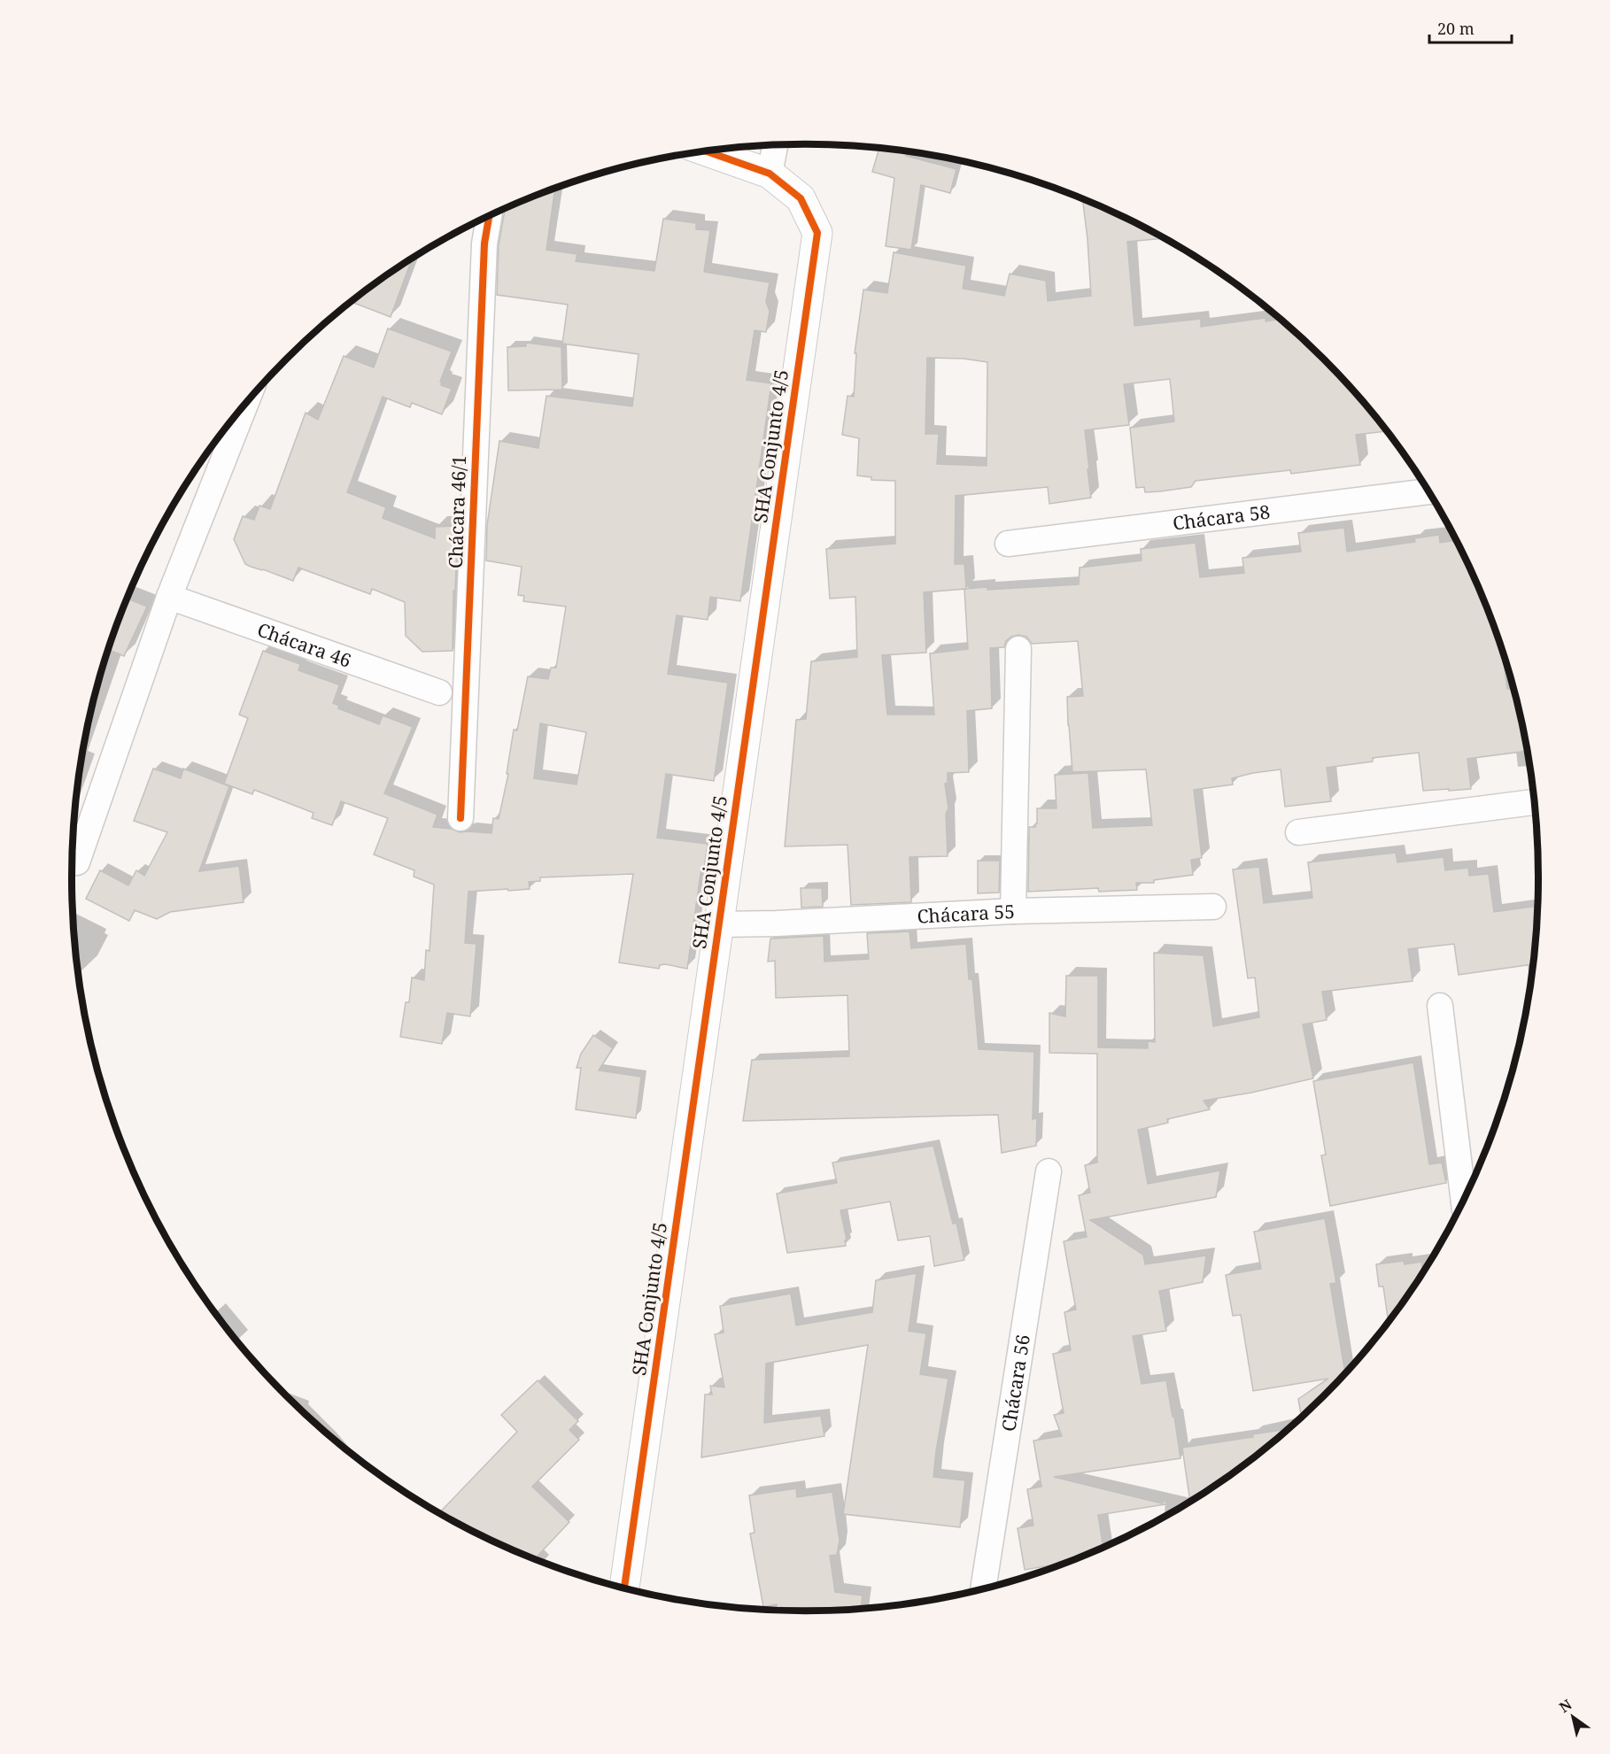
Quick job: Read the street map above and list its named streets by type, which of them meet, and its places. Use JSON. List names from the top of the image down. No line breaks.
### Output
{"streets":{"street":["SHA Conjunto 4/5","Chácara 46/1","Chácara 58","Chácara 46","Chácara 55","Chácara 56"]},"crossings":[["SHA Conjunto 4/5","Chácara 55"]],"scale_bar":"20 m","north":"top left"}
